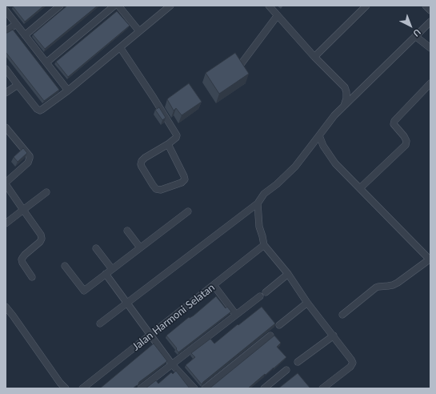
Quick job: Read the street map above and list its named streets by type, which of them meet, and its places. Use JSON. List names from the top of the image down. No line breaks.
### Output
{"streets":{"street":["Jalan Harmoni Selatan"]},"north":"bottom right"}
